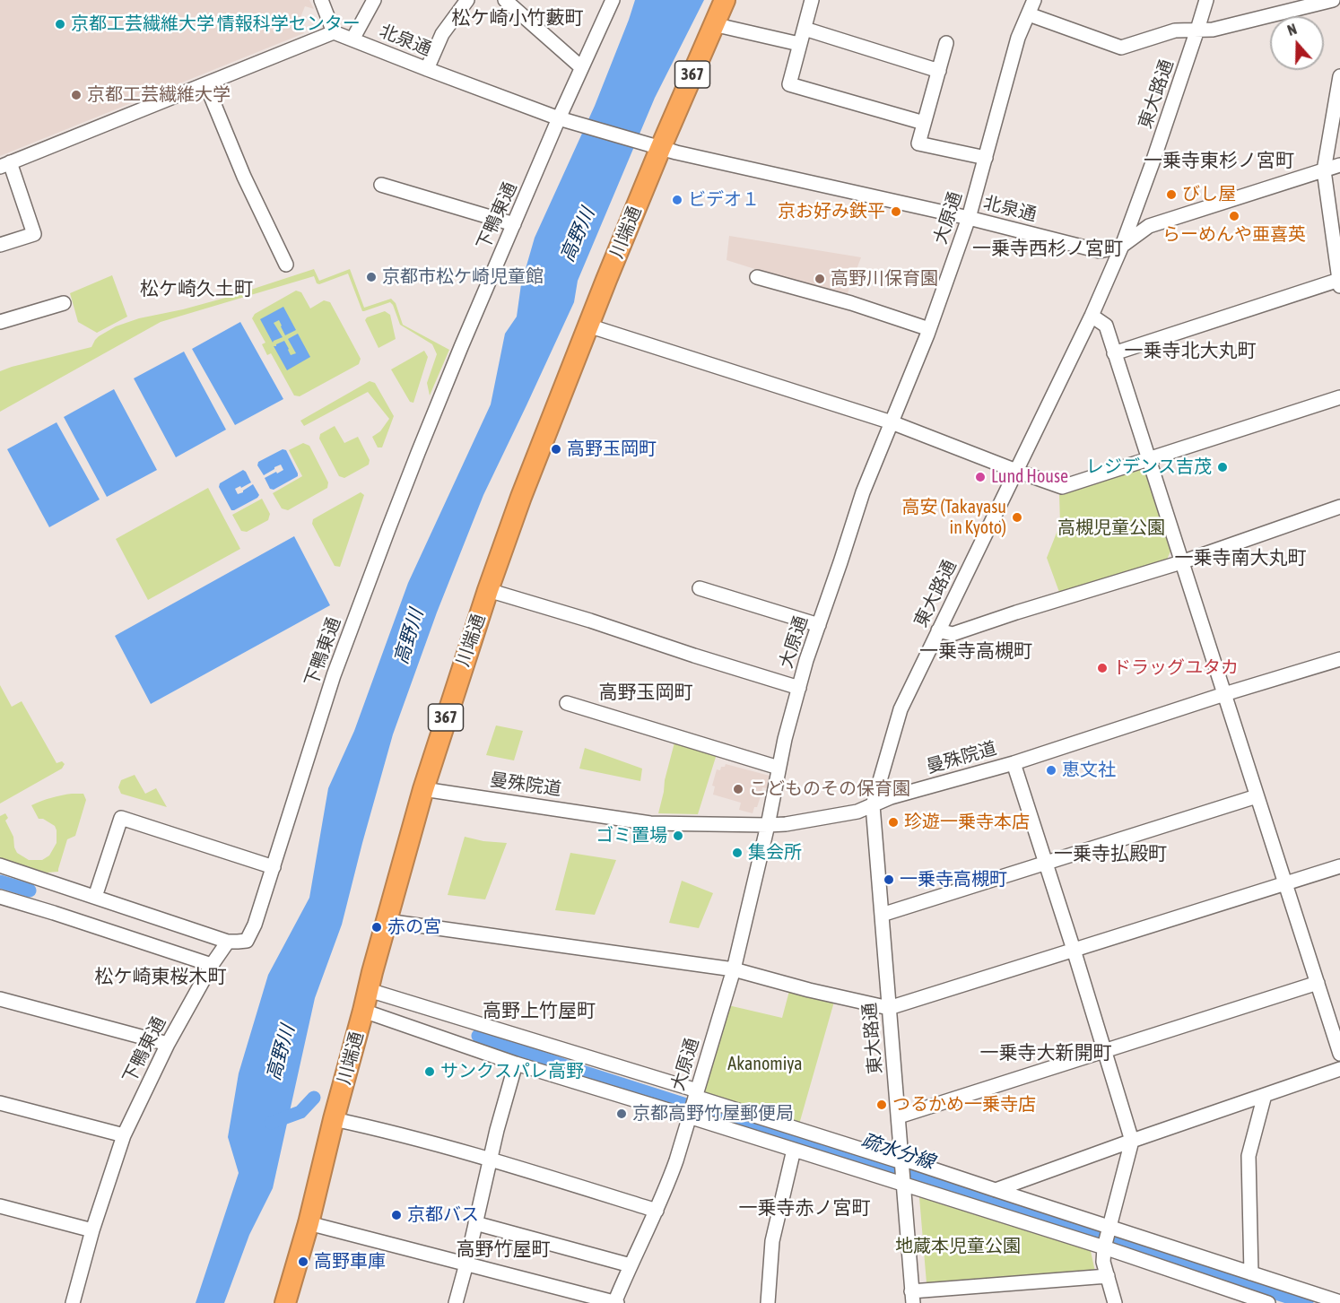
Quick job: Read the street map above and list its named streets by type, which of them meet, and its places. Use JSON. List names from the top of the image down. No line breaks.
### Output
{"streets":{"highway":["367","川端通"],"street":["北泉通","東大路通","下鴨東通","大原通","曼殊院道"]},"crossings":[["北泉通","東大路通"],["北泉通","下鴨東通"],["北泉通","大原通"],["北泉通","川端通"],["東大路通","曼殊院道"],["大原通","曼殊院道"],["川端通","曼殊院道"]],"districts":["松ケ崎小竹藪町","一乗寺東杉ノ宮町","一乗寺西杉ノ宮町","松ケ崎久土町","一乗寺北大丸町","一乗寺南大丸町","一乗寺高槻町","高野玉岡町","一乗寺払殿町","松ケ崎東桜木町","高野上竹屋町","一乗寺大新開町","一乗寺赤ノ宮町","高野竹屋町"],"water":["高野川","疏水分線"],"parks":["高槻児童公園","Akanomiya","地蔵本児童公園"],"places":["京都工芸繊維大学 情報科学センター","京都工芸繊維大学","びし屋","ビデオ１","京お好み鉄平","らーめんや亜喜英","京都市松ケ崎児童館","高野川保育園","高野玉岡町","レジデンス吉茂","Lund House","高安 (Takayasu in Kyoto)","ドラッグユタカ","恵文社","こどものその保育園","珍遊一乗寺本店","ゴミ置場","集会所","一乗寺高槻町","赤の宮","サンクスパレ高野","つるかめ一乗寺店","京都高野竹屋郵便局","京都バス","高野車庫"],"north":"top"}
